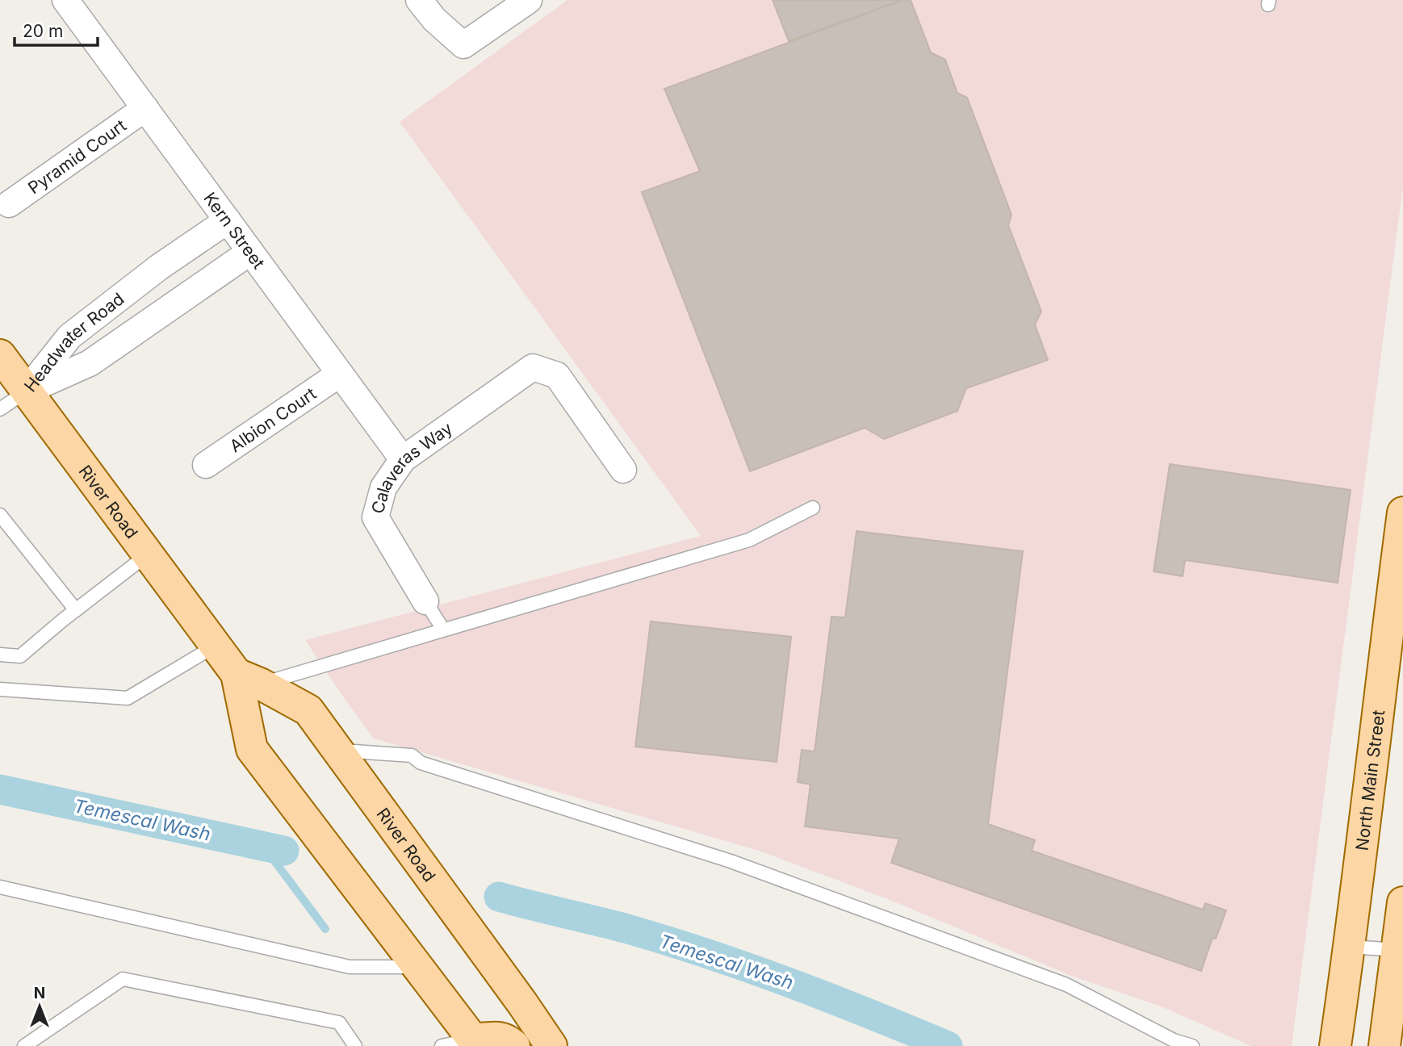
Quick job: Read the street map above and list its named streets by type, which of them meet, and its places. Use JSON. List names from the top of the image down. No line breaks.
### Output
{"streets":{"main road":["River Road","North Main Street"],"street":["Pyramid Court","Kern Street","Headwater Road","Albion Court","Calaveras Way"]},"crossings":[["Pyramid Court","Kern Street"],["Kern Street","Headwater Road"],["Kern Street","Albion Court"],["Kern Street","Calaveras Way"],["Headwater Road","River Road"]],"water":["Temescal Wash"],"scale_bar":"20 m","north":"top"}
